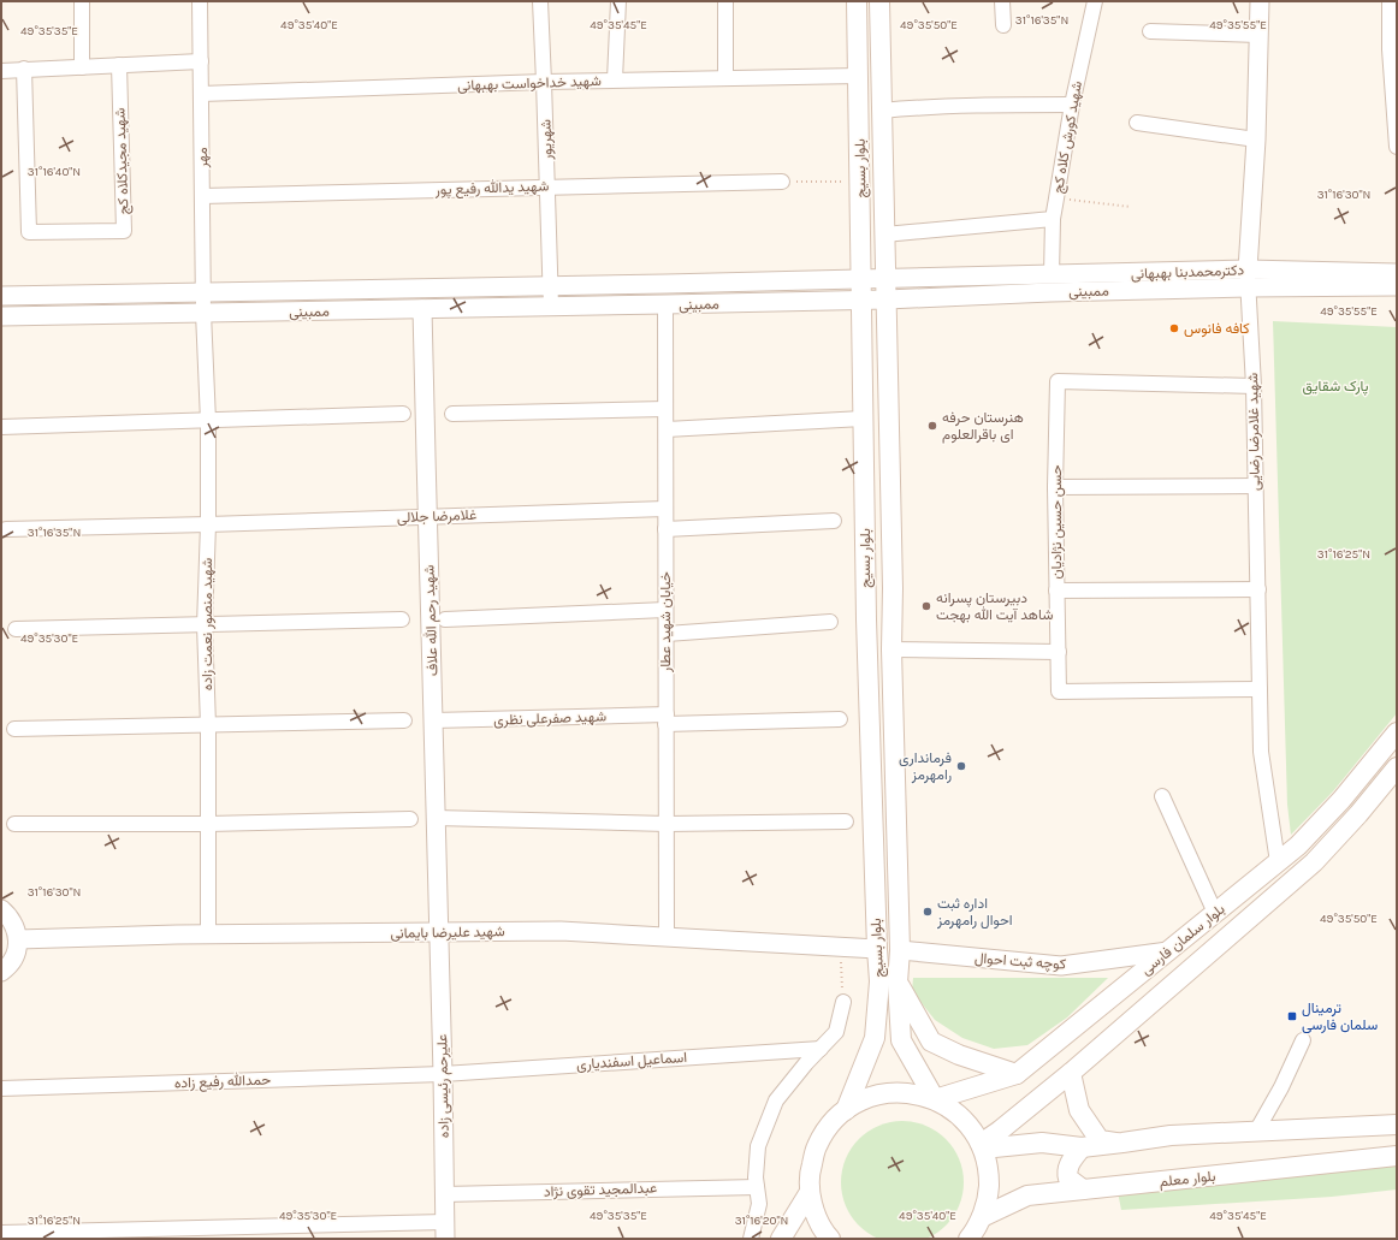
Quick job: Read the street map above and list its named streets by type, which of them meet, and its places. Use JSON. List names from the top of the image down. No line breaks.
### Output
{"streets":{"main road":["بلوار بسیج","بلوار سلمان فارسی","بلوار معلم"],"street":["شهید خداخواست بهبهانی","شهید کورش کلاه کج","شهریور","مهر","شهید مجیدکلاه کج","شهید یدالله رفیع پور","دکترمحمدبنا بهبهانی","ممبینی","شهید غلامرضا رضایی","غلامرضا جلالی","حسن حسین نژادیان","شهید رحم الله علاف","خیابان شهید عطار","شهید منصور نعمت زاده","شهید صفرعلی نظری","شهید علیرضا بایمانی","کوچه ثبت احوال","اسماعیل اسفندیاری","حمدالله رفیع زاده","علیرحم رئیسی زاده","عبدالمجید تقوی نژاد"]},"crossings":[["شهید خداخواست بهبهانی","شهریور"],["شهید خداخواست بهبهانی","مهر"],["شهید خداخواست بهبهانی","بلوار بسیج"],["شهید کورش کلاه کج","دکترمحمدبنا بهبهانی"],["شهریور","شهید یدالله رفیع پور"],["شهریور","ممبینی"],["مهر","شهید یدالله رفیع پور"],["مهر","ممبینی"],["مهر","شهید منصور نعمت زاده"],["بلوار بسیج","دکترمحمدبنا بهبهانی"],["بلوار بسیج","ممبینی"],["بلوار بسیج","شهید علیرضا بایمانی"],["بلوار بسیج","بلوار سلمان فارسی"],["بلوار بسیج","کوچه ثبت احوال"],["دکترمحمدبنا بهبهانی","ممبینی"],["دکترمحمدبنا بهبهانی","شهید غلامرضا رضایی"],["ممبینی","شهید غلامرضا رضایی"],["ممبینی","شهید رحم الله علاف"],["ممبینی","خیابان شهید عطار"],["ممبینی","شهید منصور نعمت زاده"],["شهید غلامرضا رضایی","حسن حسین نژادیان"],["شهید غلامرضا رضایی","بلوار سلمان فارسی"],["غلامرضا جلالی","شهید رحم الله علاف"],["غلامرضا جلالی","خیابان شهید عطار"],["غلامرضا جلالی","شهید منصور نعمت زاده"],["شهید رحم الله علاف","شهید صفرعلی نظری"],["شهید رحم الله علاف","شهید علیرضا بایمانی"],["شهید رحم الله علاف","علیرحم رئیسی زاده"],["خیابان شهید عطار","شهید صفرعلی نظری"],["خیابان شهید عطار","شهید علیرضا بایمانی"],["شهید منصور نعمت زاده","شهید علیرضا بایمانی"],["شهید علیرضا بایمانی","علیرحم رئیسی زاده"],["بلوار سلمان فارسی","کوچه ثبت احوال"],["اسماعیل اسفندیاری","حمدالله رفیع زاده"],["اسماعیل اسفندیاری","علیرحم رئیسی زاده"],["حمدالله رفیع زاده","علیرحم رئیسی زاده"],["علیرحم رئیسی زاده","عبدالمجید تقوی نژاد"]],"parks":["پارک شقایق"],"places":{"other":["کافه فانوس","هنرستان حرفه ای باقرالعلوم","دبیرستان پسرانه شاهد آیت الله بهجت","فرمانداری رامهرمز","اداره ثبت احوال رامهرمز"],"transit":["ترمینال سلمان فارسی"]},"coordinates":["31°16'35\"N","49°35'40\"E","49°35'45\"E","49°35'50\"E","49°35'55\"E","49°35'35\"E","31°16'40\"N","31°16'30\"N","31°16'25\"N","49°35'30\"E","31°16'20\"N"]}
